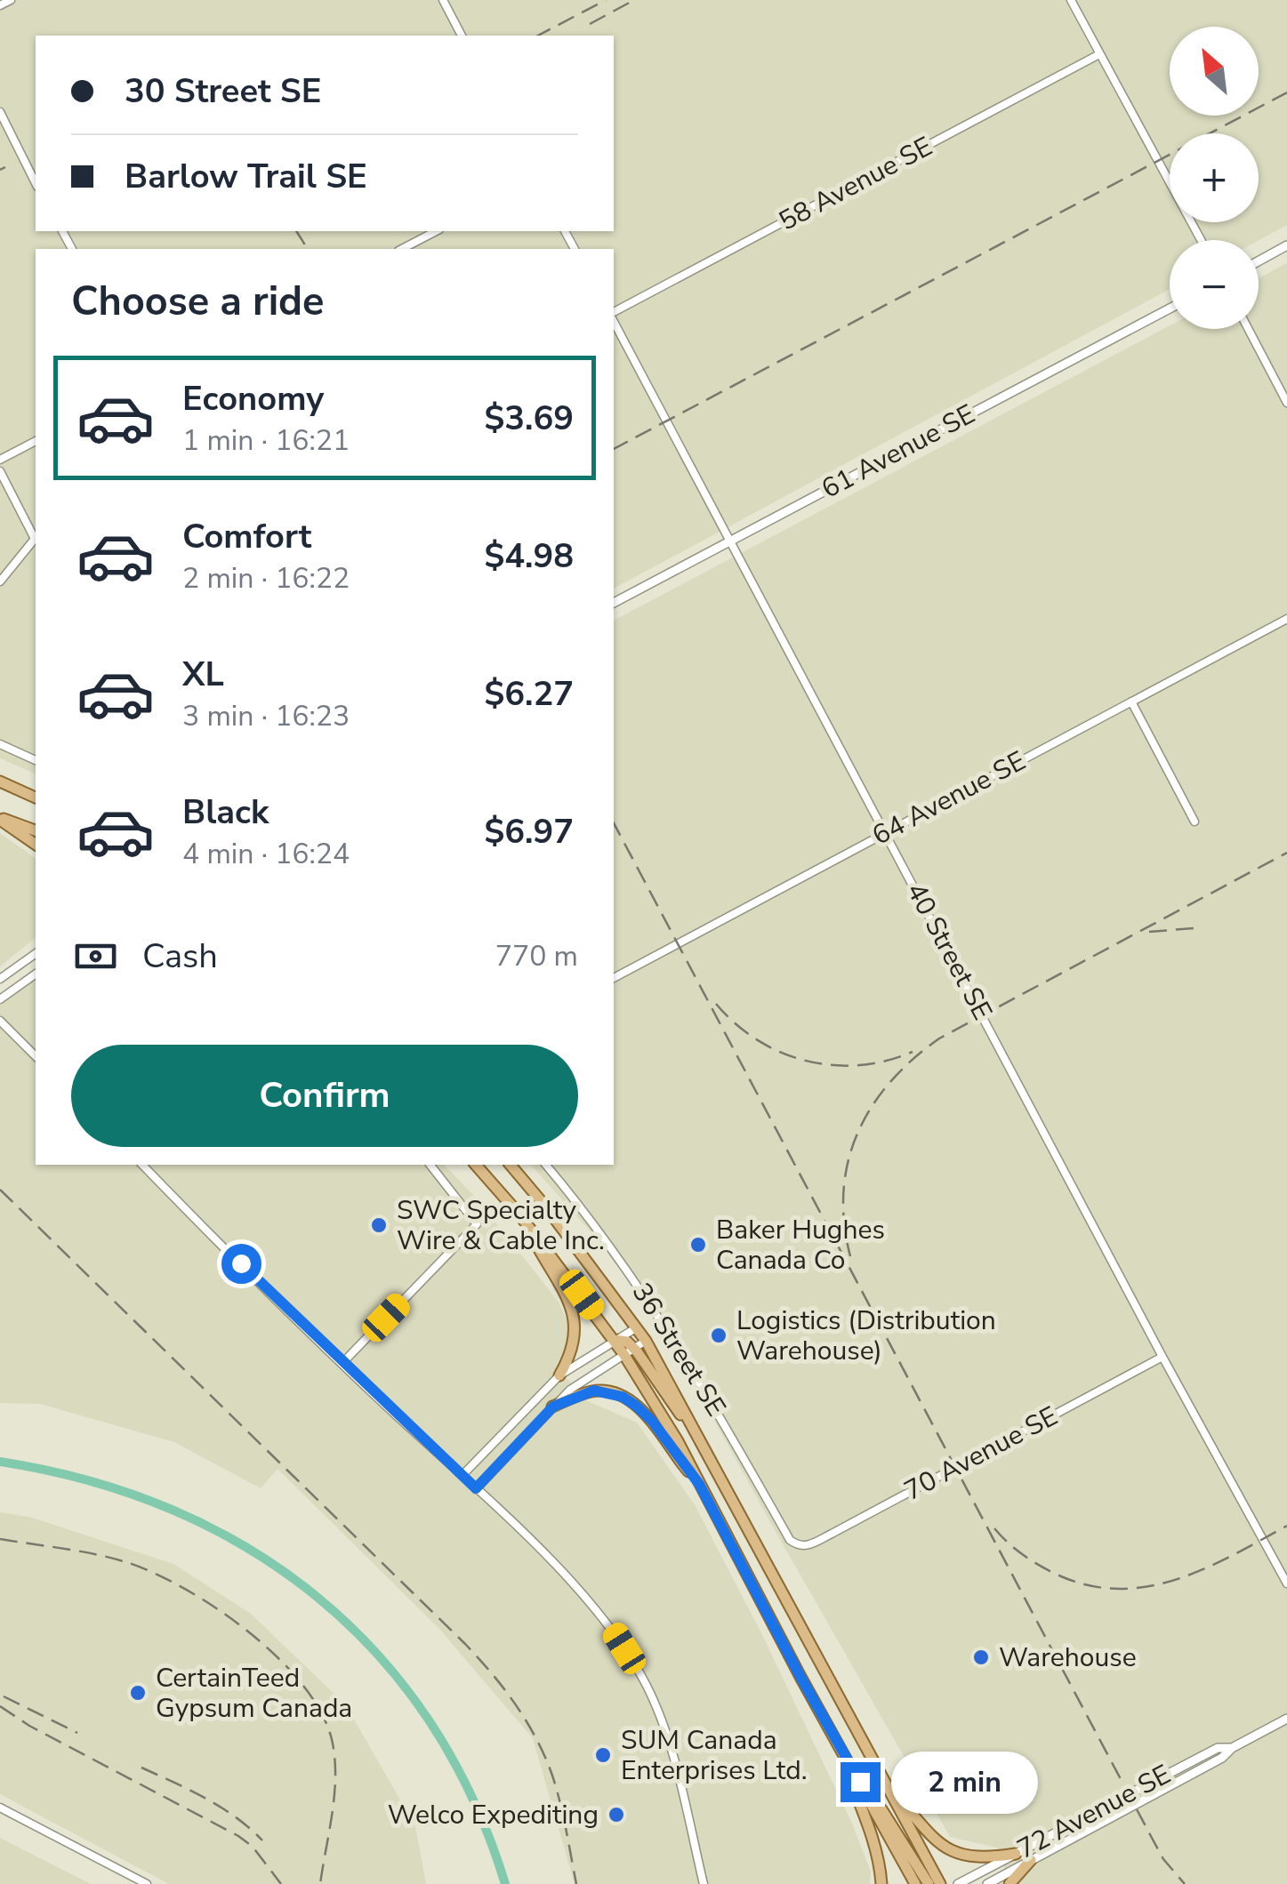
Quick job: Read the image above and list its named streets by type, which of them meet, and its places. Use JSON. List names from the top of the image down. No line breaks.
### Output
{"streets":{"street":["58 Avenue SE","61 Avenue SE","64 Avenue SE","40 Street SE","36 Street SE","70 Avenue SE","72 Avenue SE"]},"crossings":[["61 Avenue SE","40 Street SE"],["64 Avenue SE","40 Street SE"],["40 Street SE","70 Avenue SE"],["36 Street SE","70 Avenue SE"]],"places":["SWC Specialty Wire & Cable Inc.","Baker Hughes Canada Co","Logistics (Distribution Warehouse)","Warehouse","CertainTeed Gypsum Canada","SUM Canada Enterprises Ltd.","Welco Expediting"],"north":"top left","page":{"map_buttons":["+","−"],"banner":["30 Street SE","Barlow Trail SE"],"heading":"Choose a ride","list":[{"name":"Economy","note":"1 min · 16:21","value":"$3.69"},{"name":"Comfort","note":"2 min · 16:22","value":"$4.98"},{"name":"XL","note":"3 min · 16:23","value":"$6.27"},{"name":"Black","note":"4 min · 16:24","value":"$6.97"}],"pay":["Cash","770 m"],"buttons":"Confirm","bubble":"2 min"}}
